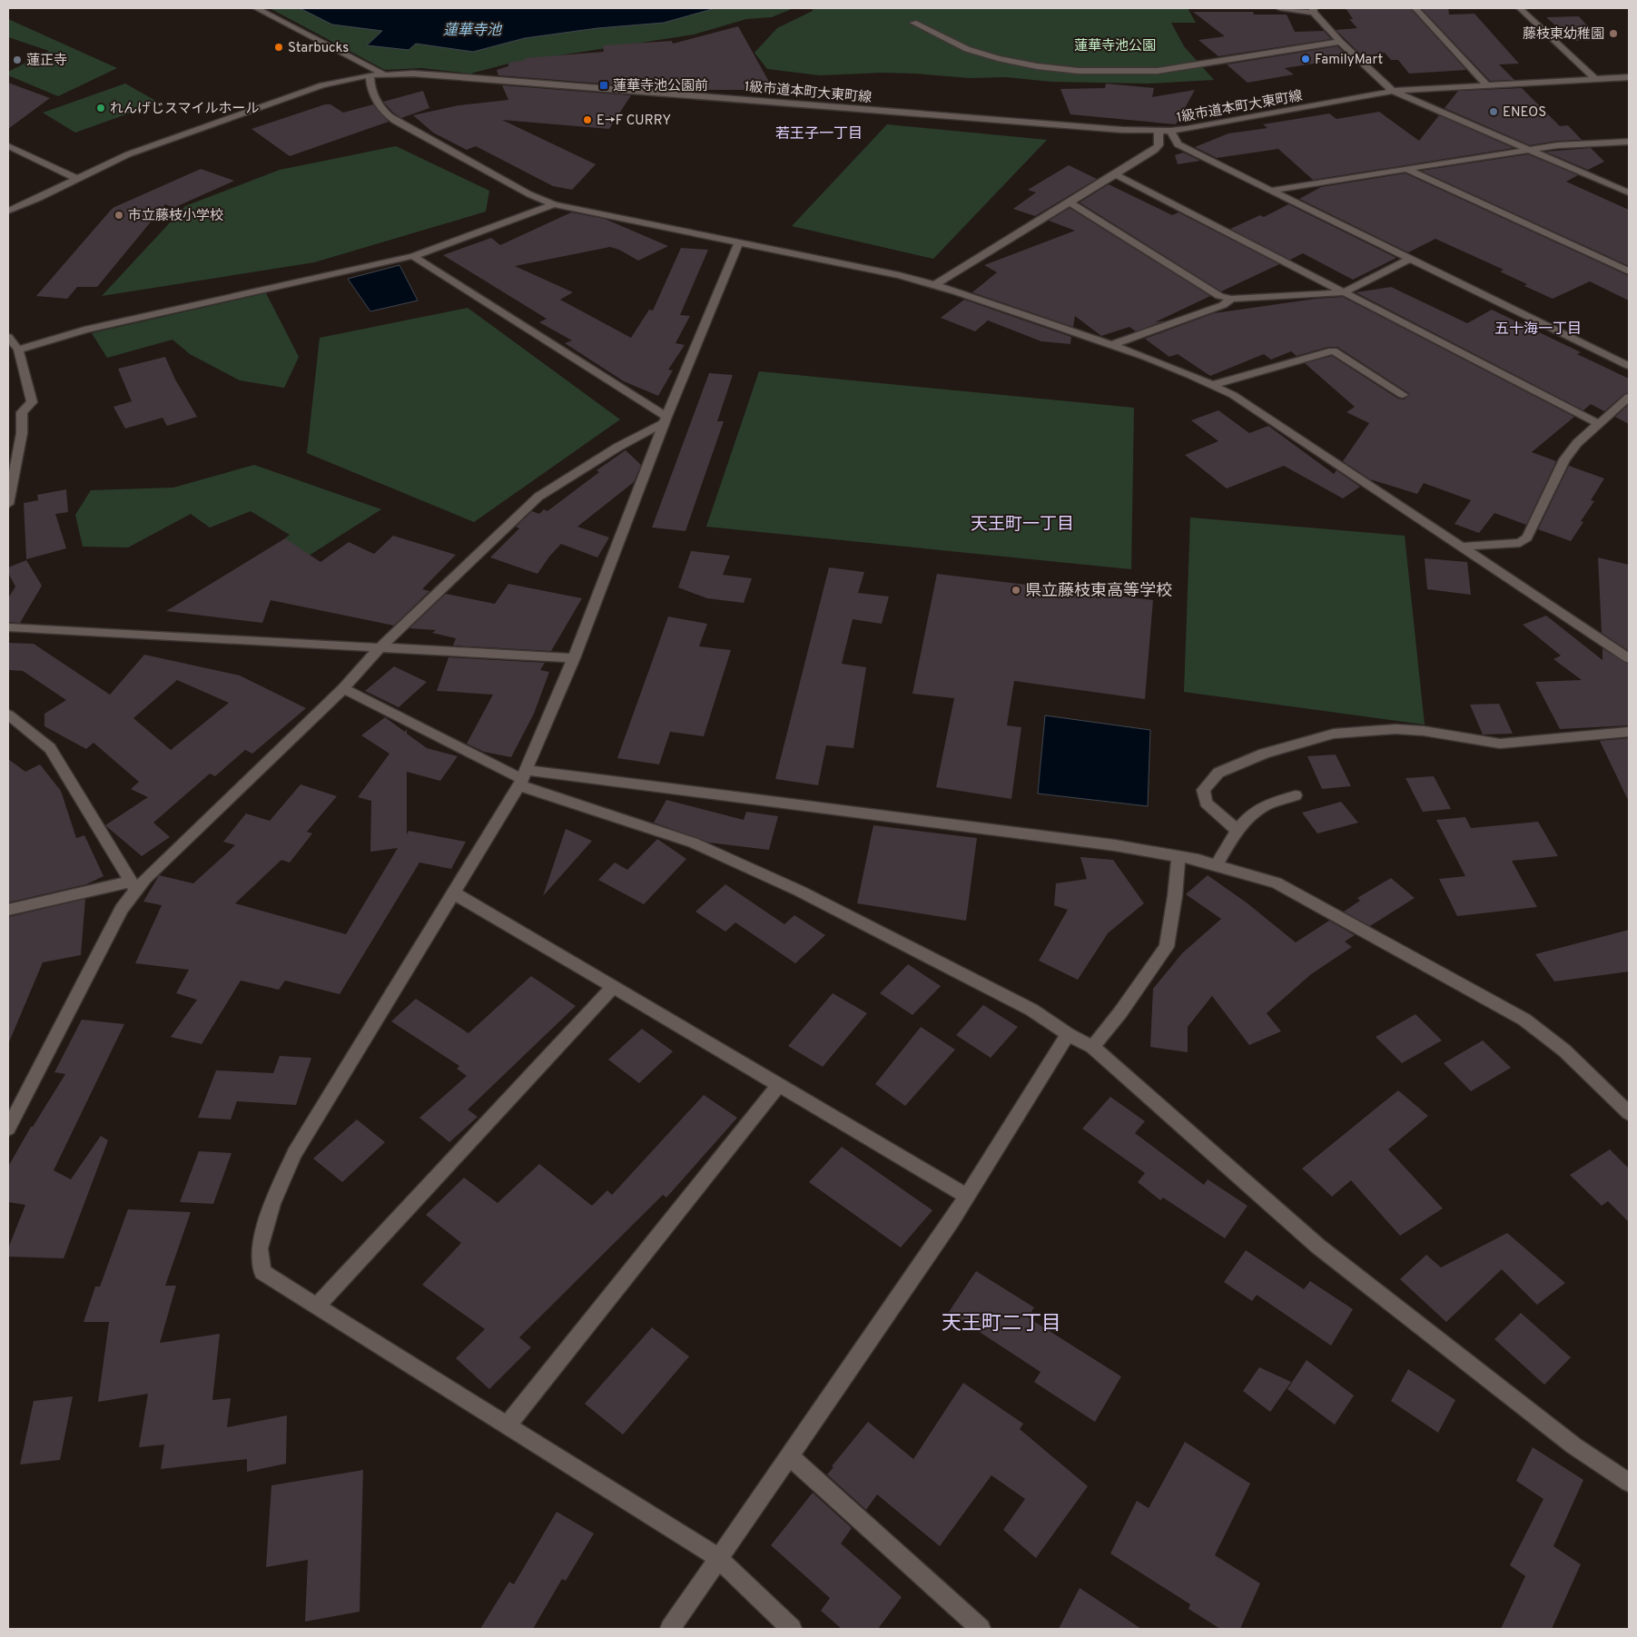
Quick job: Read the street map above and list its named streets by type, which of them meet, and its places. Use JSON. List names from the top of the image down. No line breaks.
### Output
{"streets":{"street":["1級市道本町大東町線"]},"districts":["若王子一丁目","五十海一丁目","天王町一丁目","天王町二丁目"],"water":["蓮華寺池"],"parks":["蓮華寺池公園"],"places":{"other":["藤枝東幼稚園","Starbucks","FamilyMart","蓮正寺","れんげじスマイルホール","ENEOS","E→F CURRY","市立藤枝小学校","県立藤枝東高等学校"],"transit":["蓮華寺池公園前"]}}
